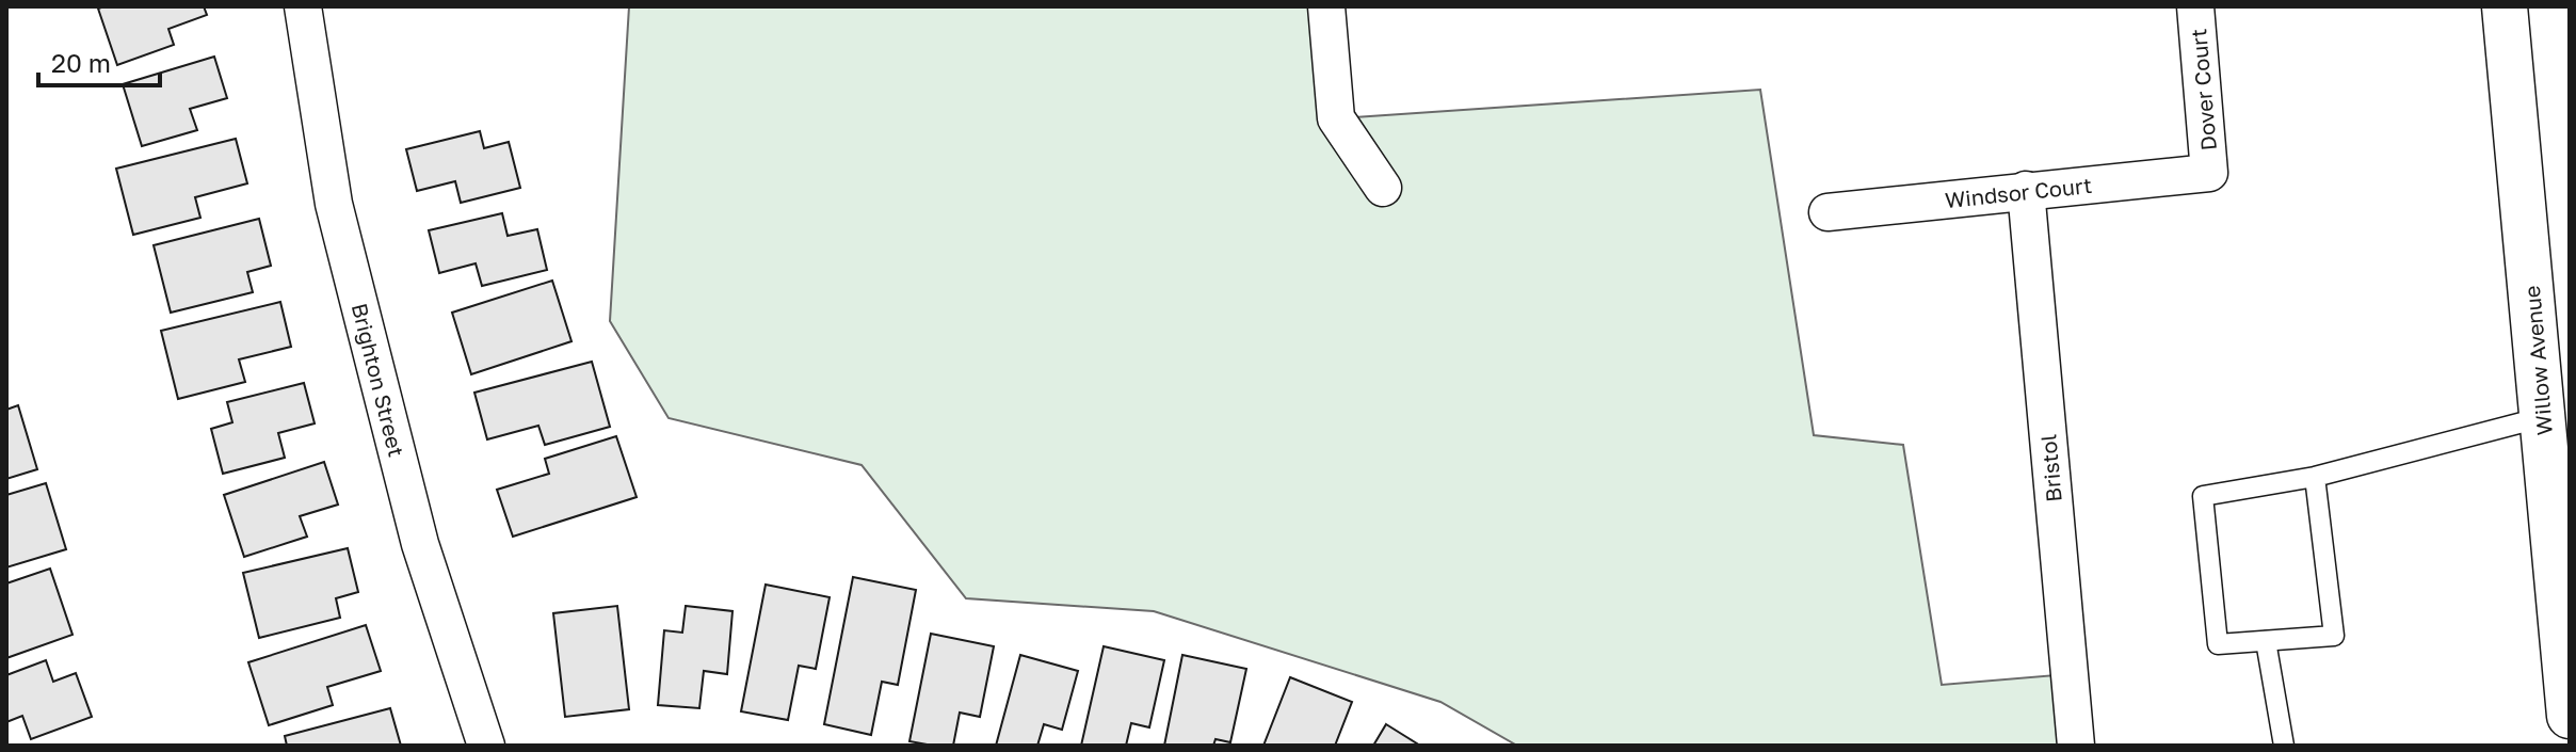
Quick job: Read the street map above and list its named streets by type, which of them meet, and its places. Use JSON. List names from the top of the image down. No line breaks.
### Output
{"streets":{"street":["Dover Court","Windsor Court","Willow Avenue","Brighton Street","Bristol"]},"crossings":[["Dover Court","Windsor Court"],["Windsor Court","Bristol"]],"scale_bar":"20 m"}
